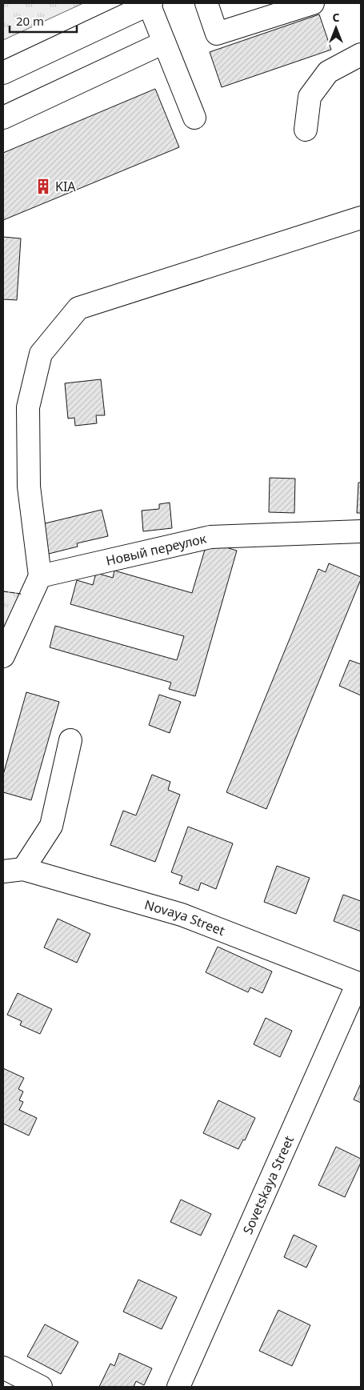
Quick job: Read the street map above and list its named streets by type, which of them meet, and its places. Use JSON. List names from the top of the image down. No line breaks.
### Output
{"streets":{"street":["Новый переулок","Novaya Street","Sovetskaya Street"]},"crossings":[["Novaya Street","Sovetskaya Street"]],"places":{"building":["KIA"]},"scale_bar":"20 m","north":"top"}
